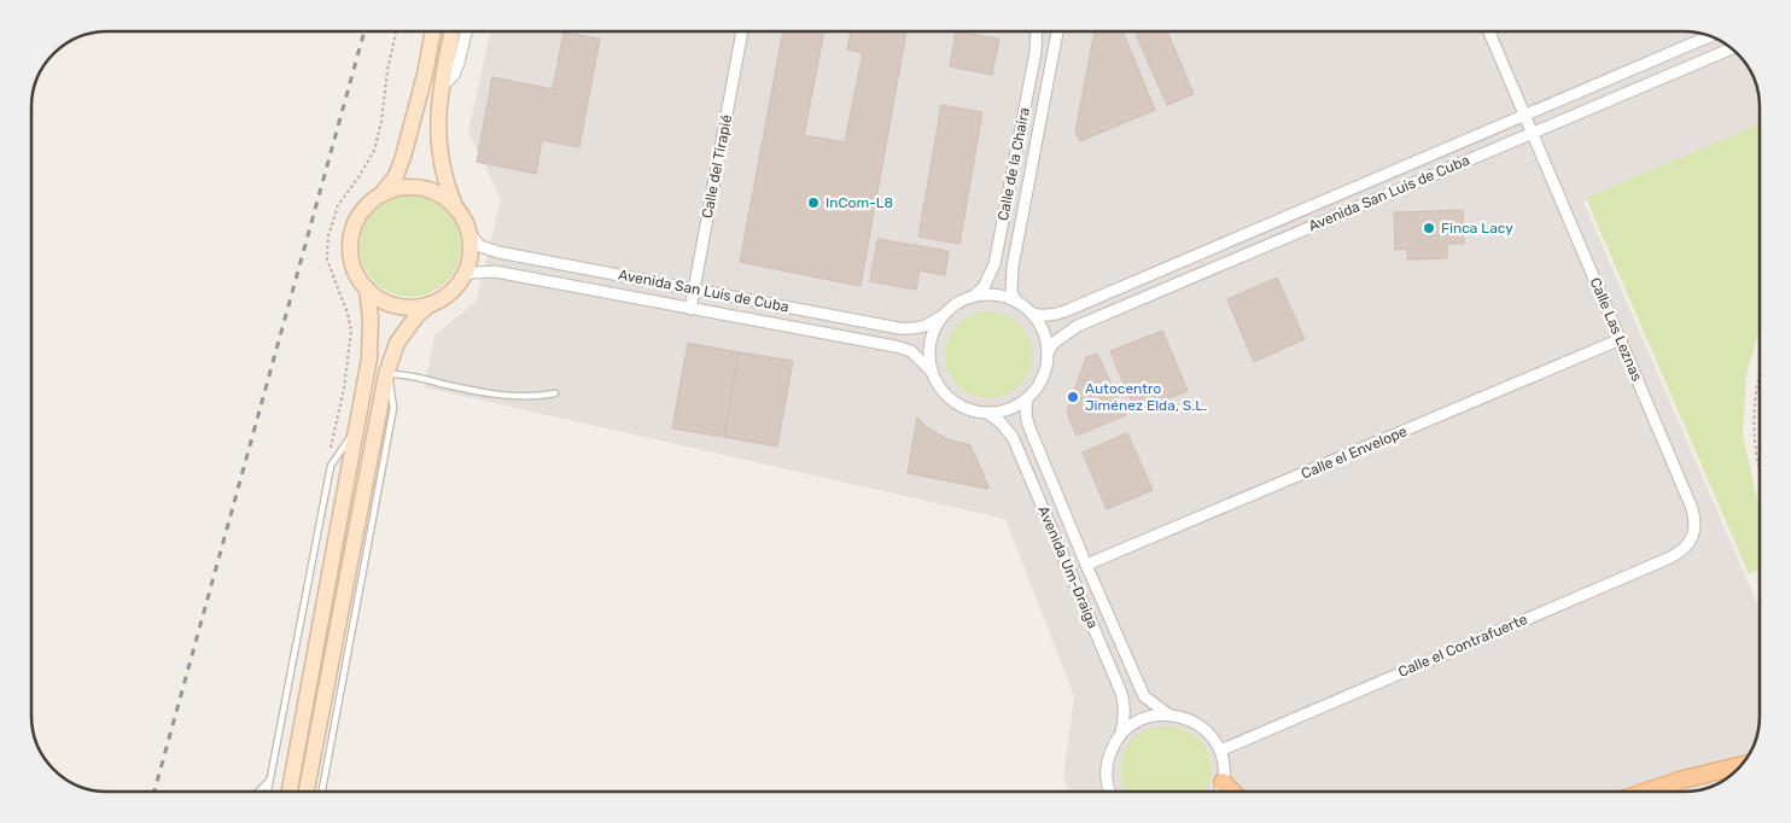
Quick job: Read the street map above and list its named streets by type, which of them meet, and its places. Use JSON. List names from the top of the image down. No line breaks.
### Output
{"streets":{"street":["Calle de la Chaira","Calle del Tirapié","Avenida San Luis de Cuba","Calle Las Leznas","Calle el Envelope","Avenida Um-Draiga","Calle el Contrafuerte"]},"crossings":[["Calle de la Chaira","Avenida San Luis de Cuba"],["Calle de la Chaira","Avenida Um-Draiga"],["Calle del Tirapié","Avenida San Luis de Cuba"],["Avenida San Luis de Cuba","Calle Las Leznas"],["Avenida San Luis de Cuba","Avenida Um-Draiga"],["Calle Las Leznas","Calle el Envelope"],["Calle Las Leznas","Calle el Contrafuerte"],["Calle el Envelope","Avenida Um-Draiga"]],"places":["InCom-L8","Finca Lacy","Autocentro Jiménez Elda, S.L."]}
